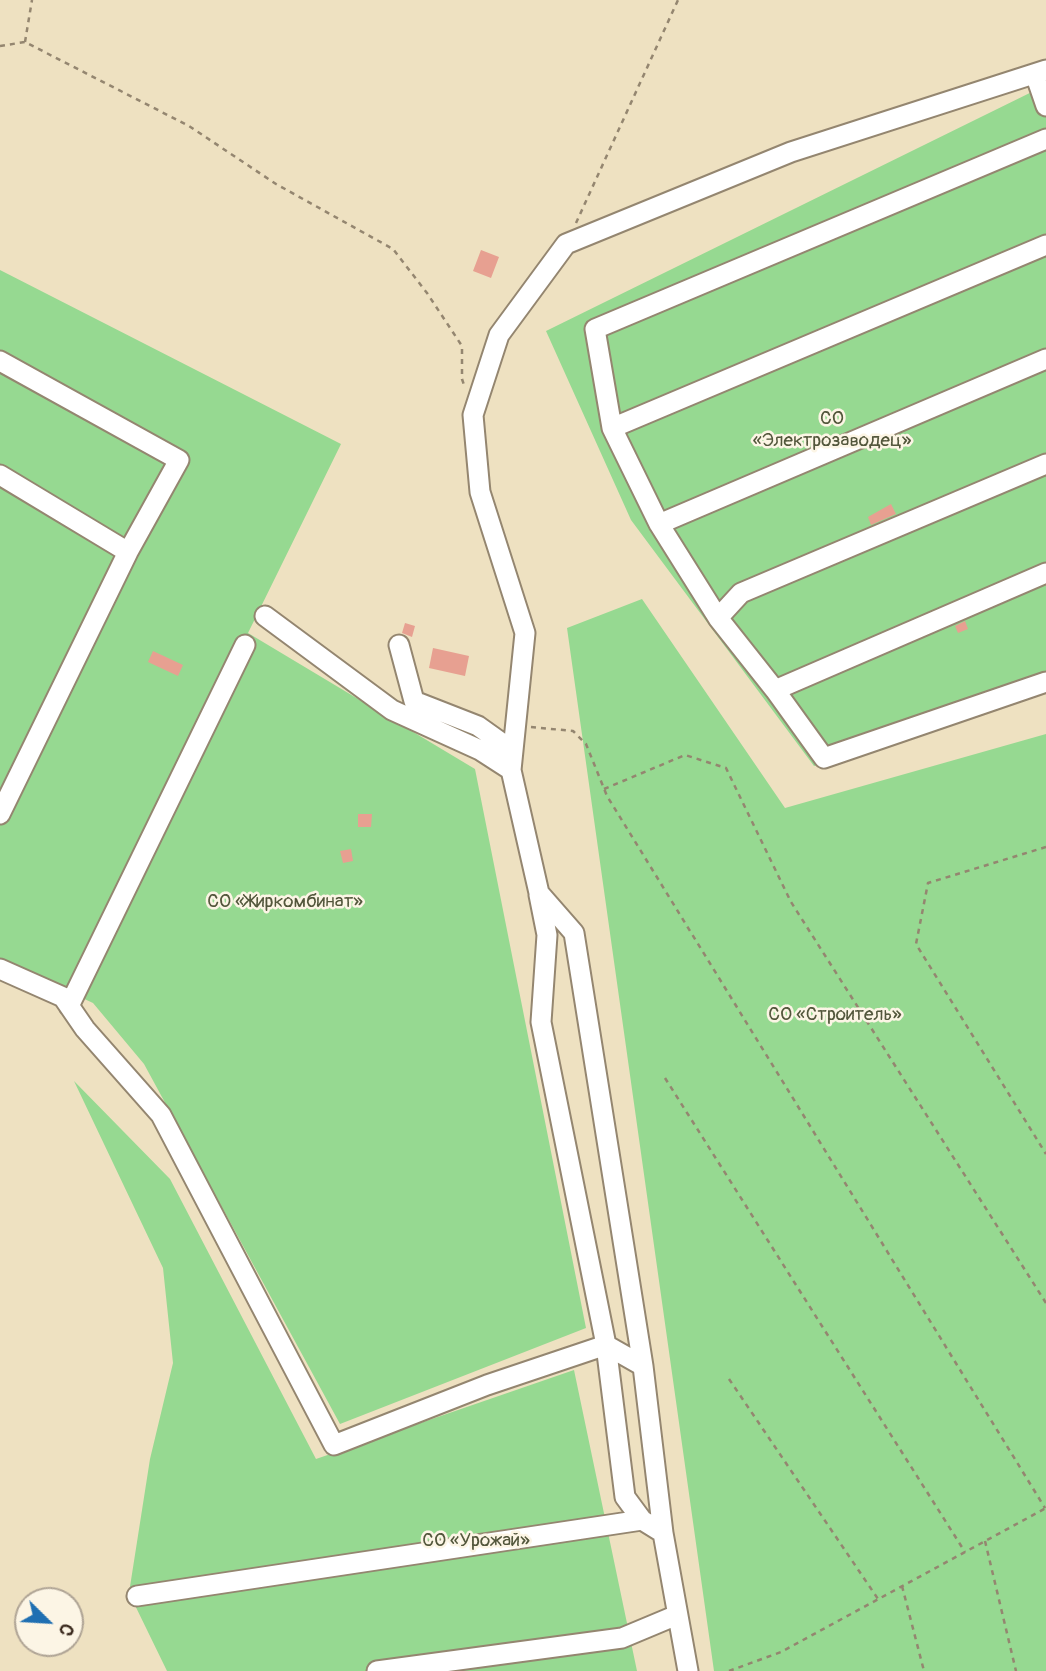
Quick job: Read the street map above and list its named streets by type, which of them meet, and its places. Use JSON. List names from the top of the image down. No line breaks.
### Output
{"parks":["СО «Электрозаводец»","СО «Жиркомбинат»","СО «Строитель»","СО «Урожай»"],"north":"bottom right"}
